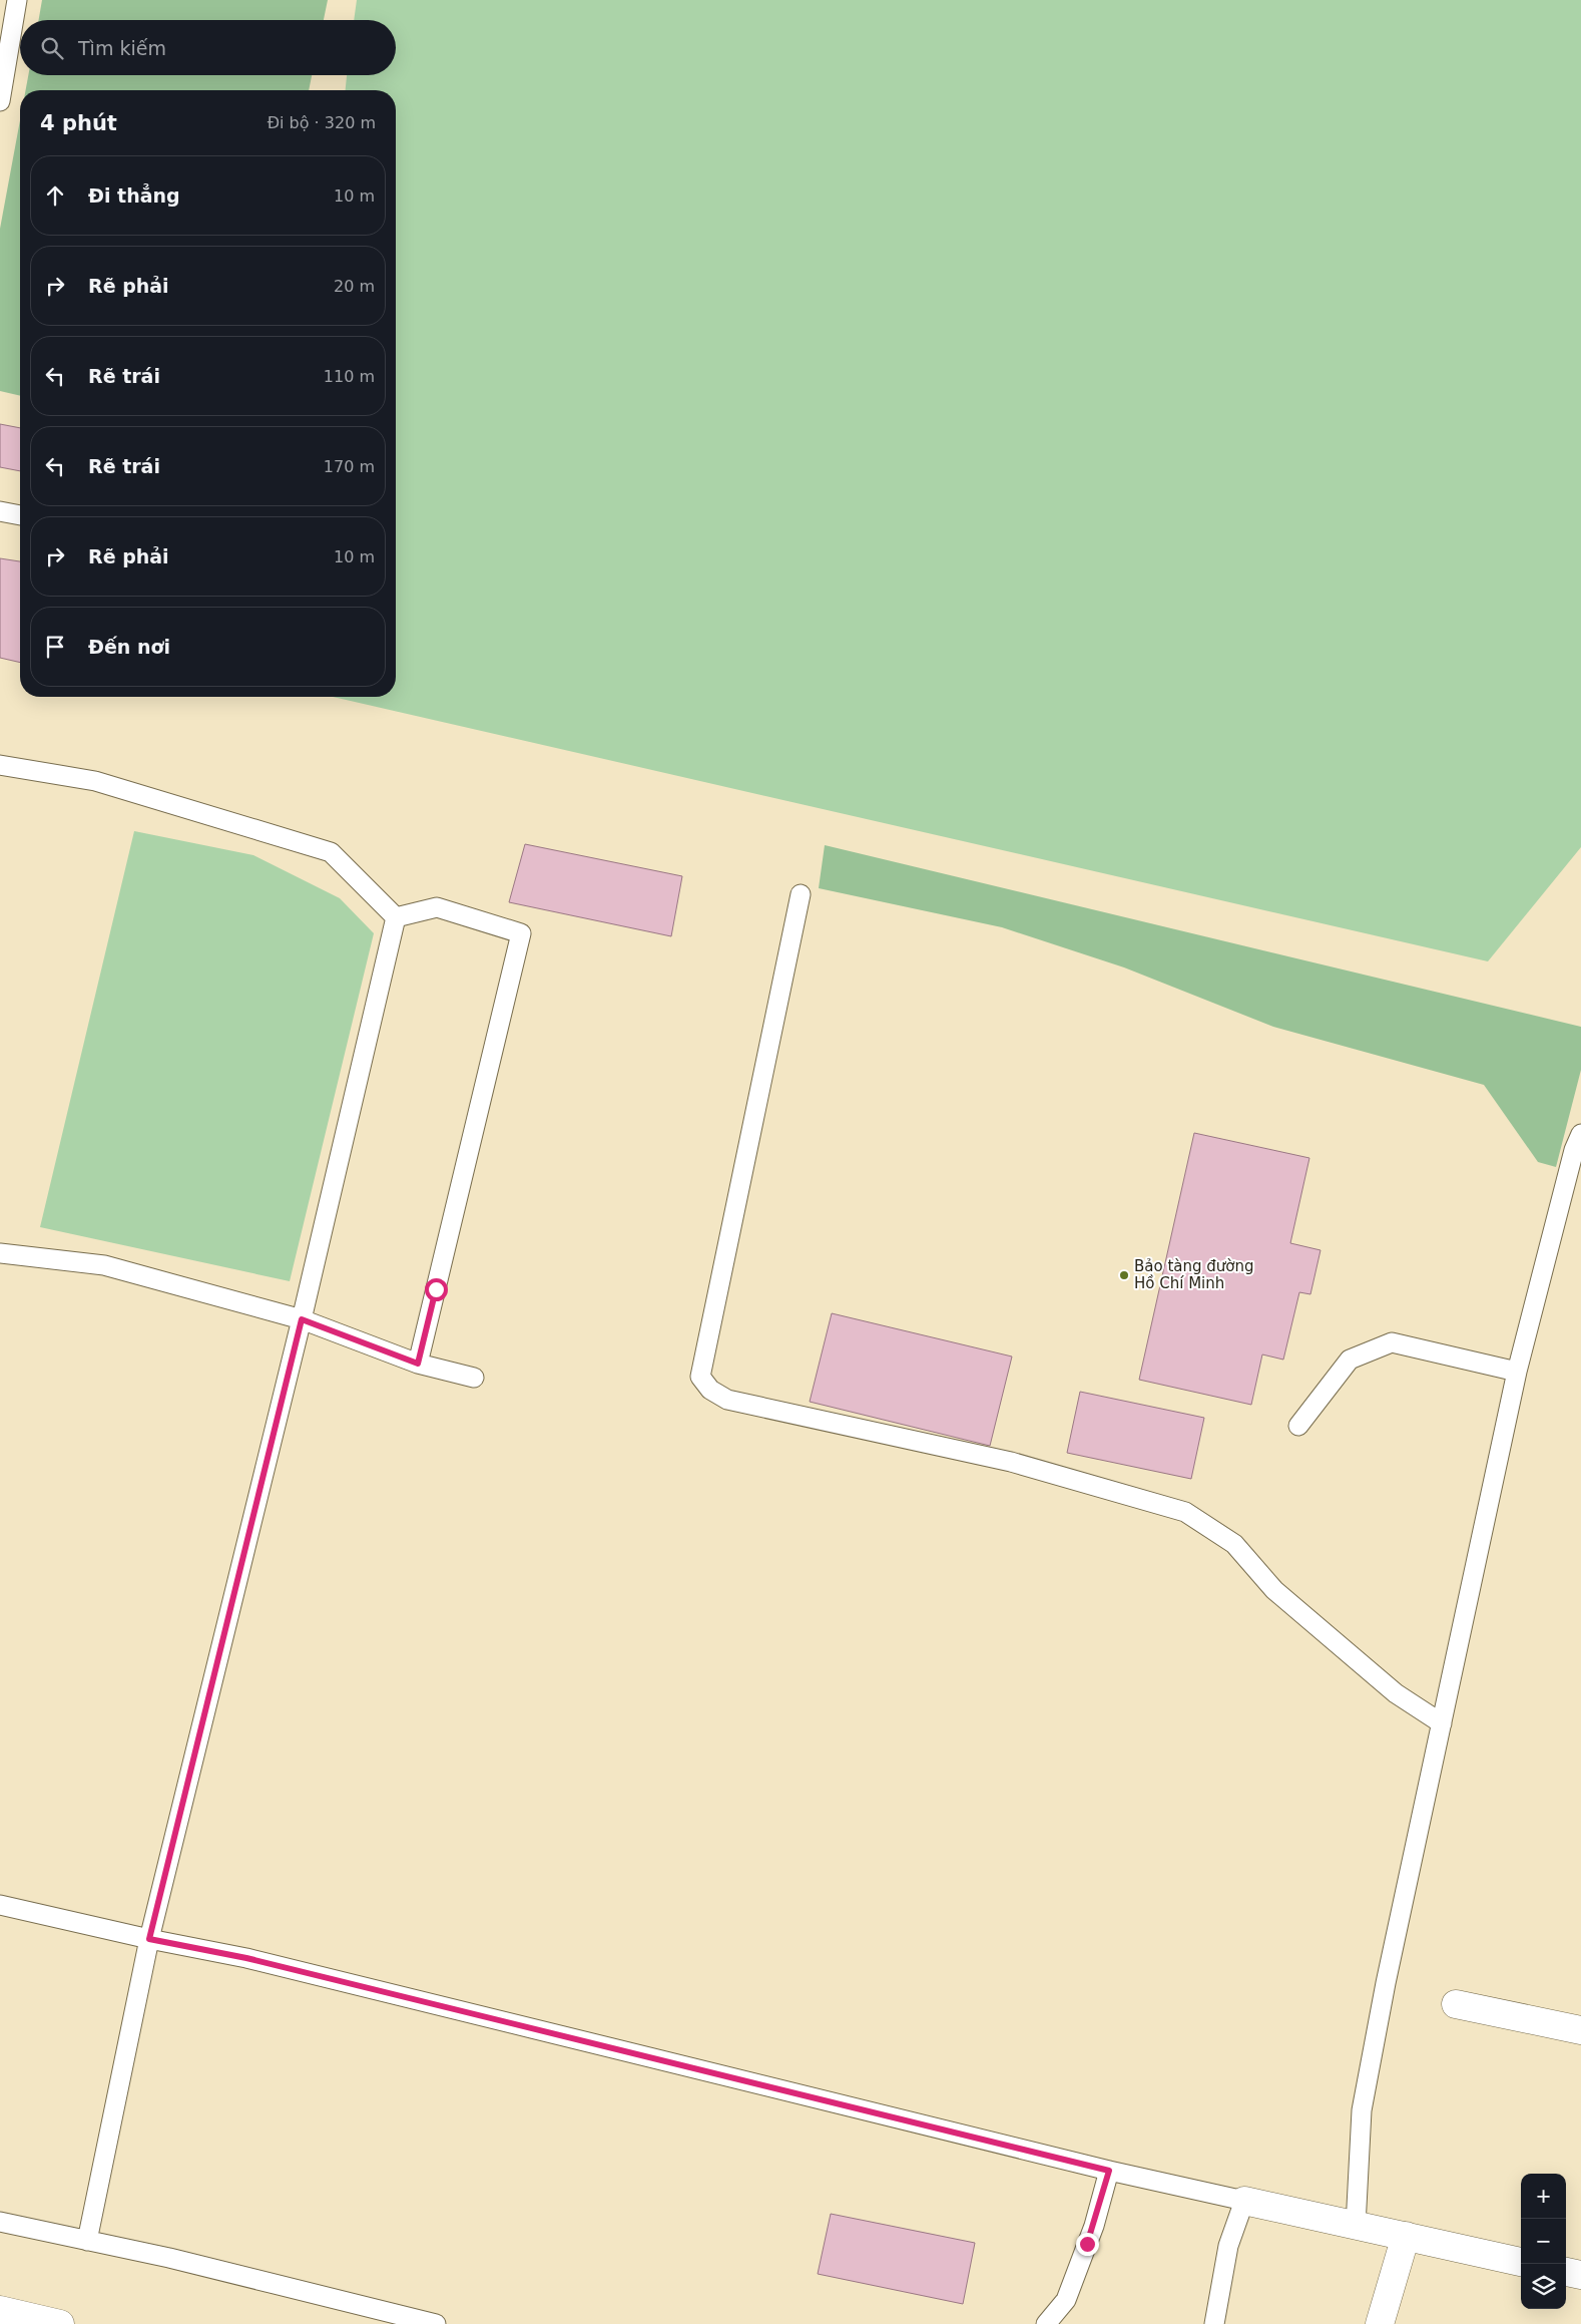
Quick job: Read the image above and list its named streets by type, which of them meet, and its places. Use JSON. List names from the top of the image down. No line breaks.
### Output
{"places":["Bảo tàng đường Hồ Chí Minh"],"page":{"search":"Tìm kiếm","heading":["4 phút","Đi bộ · 320 m"],"list":[["Đi thẳng","10 m"],["Rẽ phải","20 m"],["Rẽ trái","110 m"],["Rẽ trái","170 m"],["Rẽ phải","10 m"],"Đến nơi"],"map_buttons":["+","−"]}}
